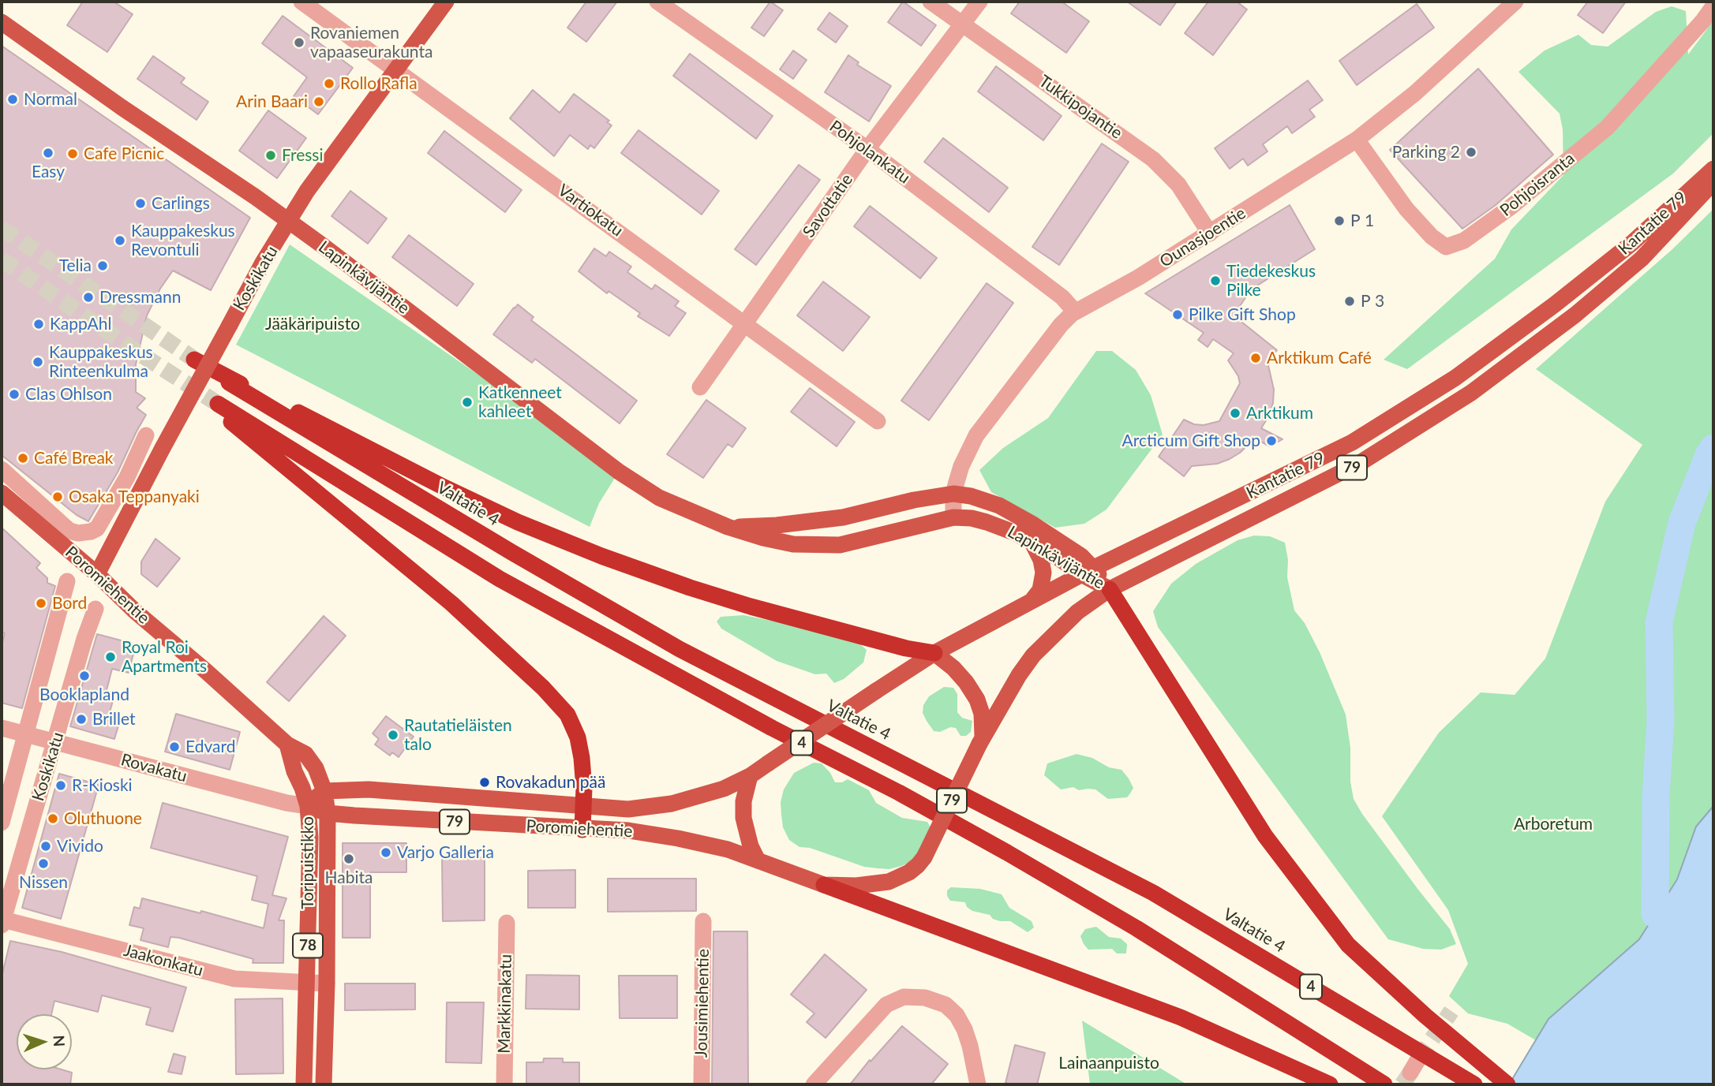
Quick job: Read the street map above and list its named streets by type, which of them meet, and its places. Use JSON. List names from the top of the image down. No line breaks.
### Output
{"streets":{"highway":["Valtatie 4","4"],"main road":["Kantatie 79","Lapinkävijäntie","Koskikatu","79","Poromiehentie","Toripuistikko","78"],"street":["Tukkipojantie","Pohjolankatu","Pohjoisranta","Savottatie","Vartiokatu","Ounasjoentie","Rovakatu","Jaakonkatu","Jousimiehentie","Markkinakatu"]},"crossings":[["Tukkipojantie","Savottatie"],["Tukkipojantie","Ounasjoentie"],["Pohjolankatu","Savottatie"],["Pohjolankatu","Ounasjoentie"],["Pohjoisranta","Ounasjoentie"],["Savottatie","Vartiokatu"],["Vartiokatu","Koskikatu"],["Kantatie 79","Lapinkävijäntie"],["Kantatie 79","79"],["Kantatie 79","Poromiehentie"],["Ounasjoentie","Lapinkävijäntie"],["Lapinkävijäntie","Koskikatu"],["Koskikatu","Poromiehentie"],["Koskikatu","Rovakatu"],["Koskikatu","Jaakonkatu"],["79","Poromiehentie"],["Poromiehentie","4"],["Poromiehentie","Rovakatu"],["Poromiehentie","Toripuistikko"],["Rovakatu","Toripuistikko"],["Toripuistikko","Jaakonkatu"]],"parks":["Jääkäripuisto","Arboretum","Lainaanpuisto"],"places":["Rovaniemen vapaaseurakunta","Rollo Rafla","Normal","Arin Baari","Parking 2","Easy","Cafe Picnic","Fressi","Carlings","P 1","Kauppakeskus Revontuli","Telia","Tiedekeskus Pilke","Dressmann","P 3","Pilke Gift Shop","KappAhl","Arktikum Café","Kauppakeskus Rinteenkulma","Clas Ohlson","Katkenneet kahleet","Arktikum","Arcticum Gift Shop","Café Break","Osaka Teppanyaki","Bord","Royal Roi Apartments","Booklapland","Brillet","Rautatieläisten talo","Edvard","Rovakadun pää","R-Kioski","Oluthuone","Vivido","Varjo Galleria","Habita","Nissen"],"north":"right"}
